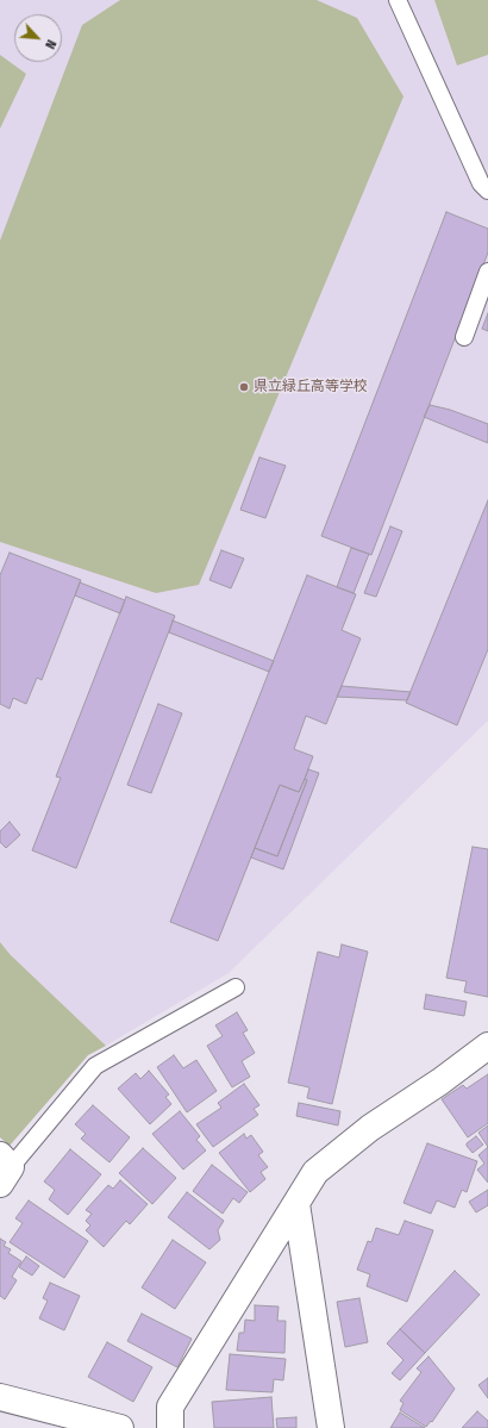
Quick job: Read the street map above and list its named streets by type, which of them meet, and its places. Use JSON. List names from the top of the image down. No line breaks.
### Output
{"places":["県立緑丘高等学校"],"north":"bottom right"}
